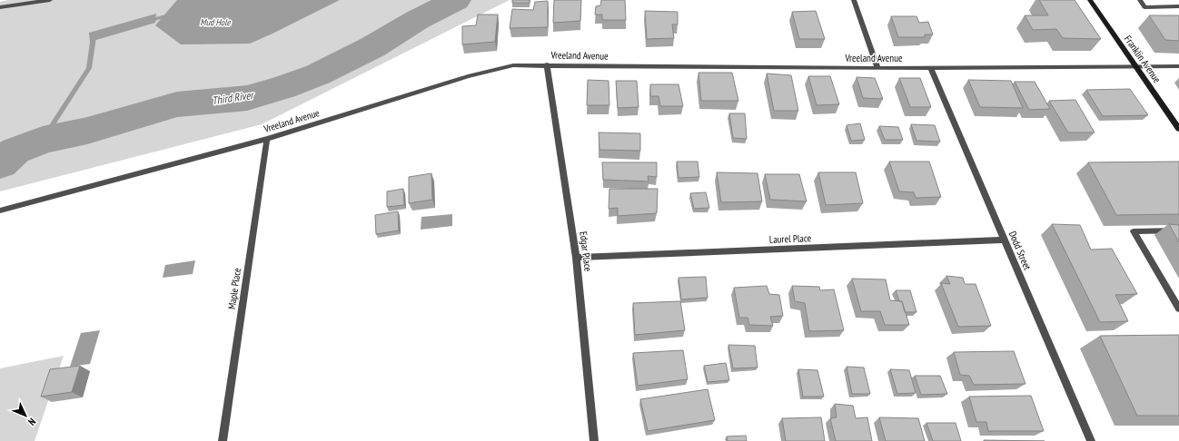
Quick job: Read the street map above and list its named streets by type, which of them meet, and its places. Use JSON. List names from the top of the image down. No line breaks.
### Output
{"streets":{"main road":["Franklin Avenue"],"street":["Vreeland Avenue","Laurel Place","Dodd Street","Edgar Place","Maple Place"]},"crossings":[["Vreeland Avenue","Franklin Avenue"],["Vreeland Avenue","Dodd Street"],["Vreeland Avenue","Edgar Place"],["Vreeland Avenue","Maple Place"],["Laurel Place","Dodd Street"],["Laurel Place","Edgar Place"]],"water":["Mud Hole","Third River"],"north":"bottom right"}
